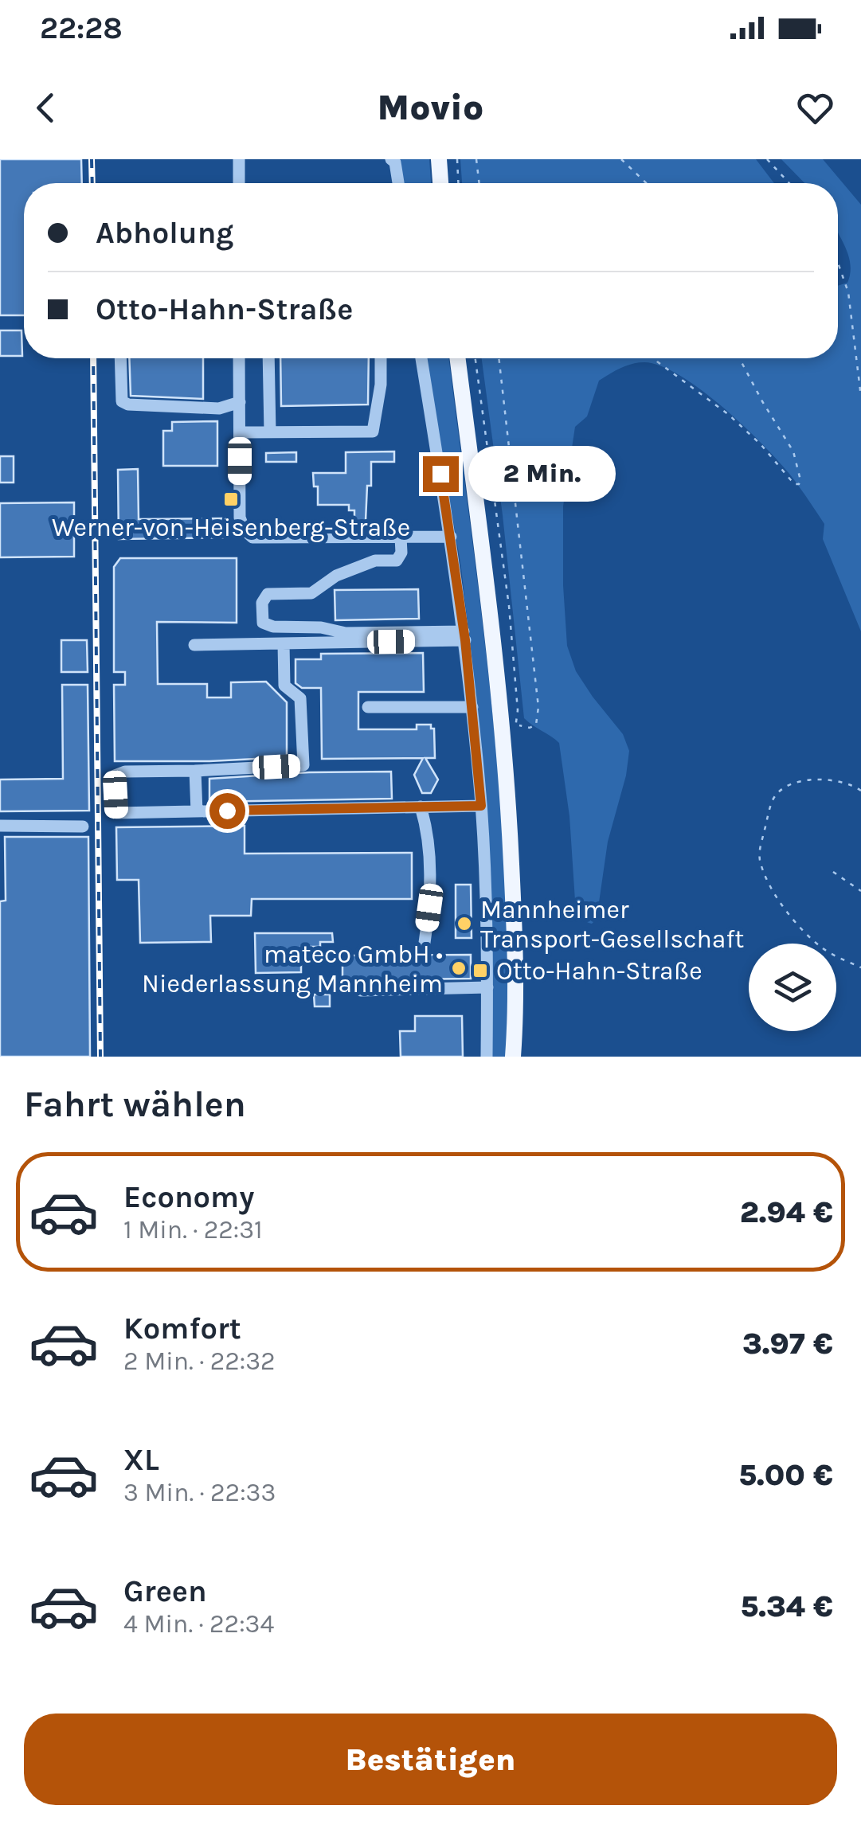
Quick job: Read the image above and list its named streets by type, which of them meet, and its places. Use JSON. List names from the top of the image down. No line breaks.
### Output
{"places":{"transit":["Werner-von-Heisenberg-Straße","Otto-Hahn-Straße"],"other":["Mannheimer Transport-Gesellschaft","mateco GmbH • Niederlassung Mannheim"]},"page":{"status":"22:28","header":"Movio","banner":["Abholung","Otto-Hahn-Straße"],"bubble":"2 Min.","heading":"Fahrt wählen","list":[{"name":"Economy","note":"1 Min. · 22:31","value":"2.94 €"},{"name":"Komfort","note":"2 Min. · 22:32","value":"3.97 €"},{"name":"XL","note":"3 Min. · 22:33","value":"5.00 €"},{"name":"Green","note":"4 Min. · 22:34","value":"5.34 €"}],"buttons":"Bestätigen"}}
